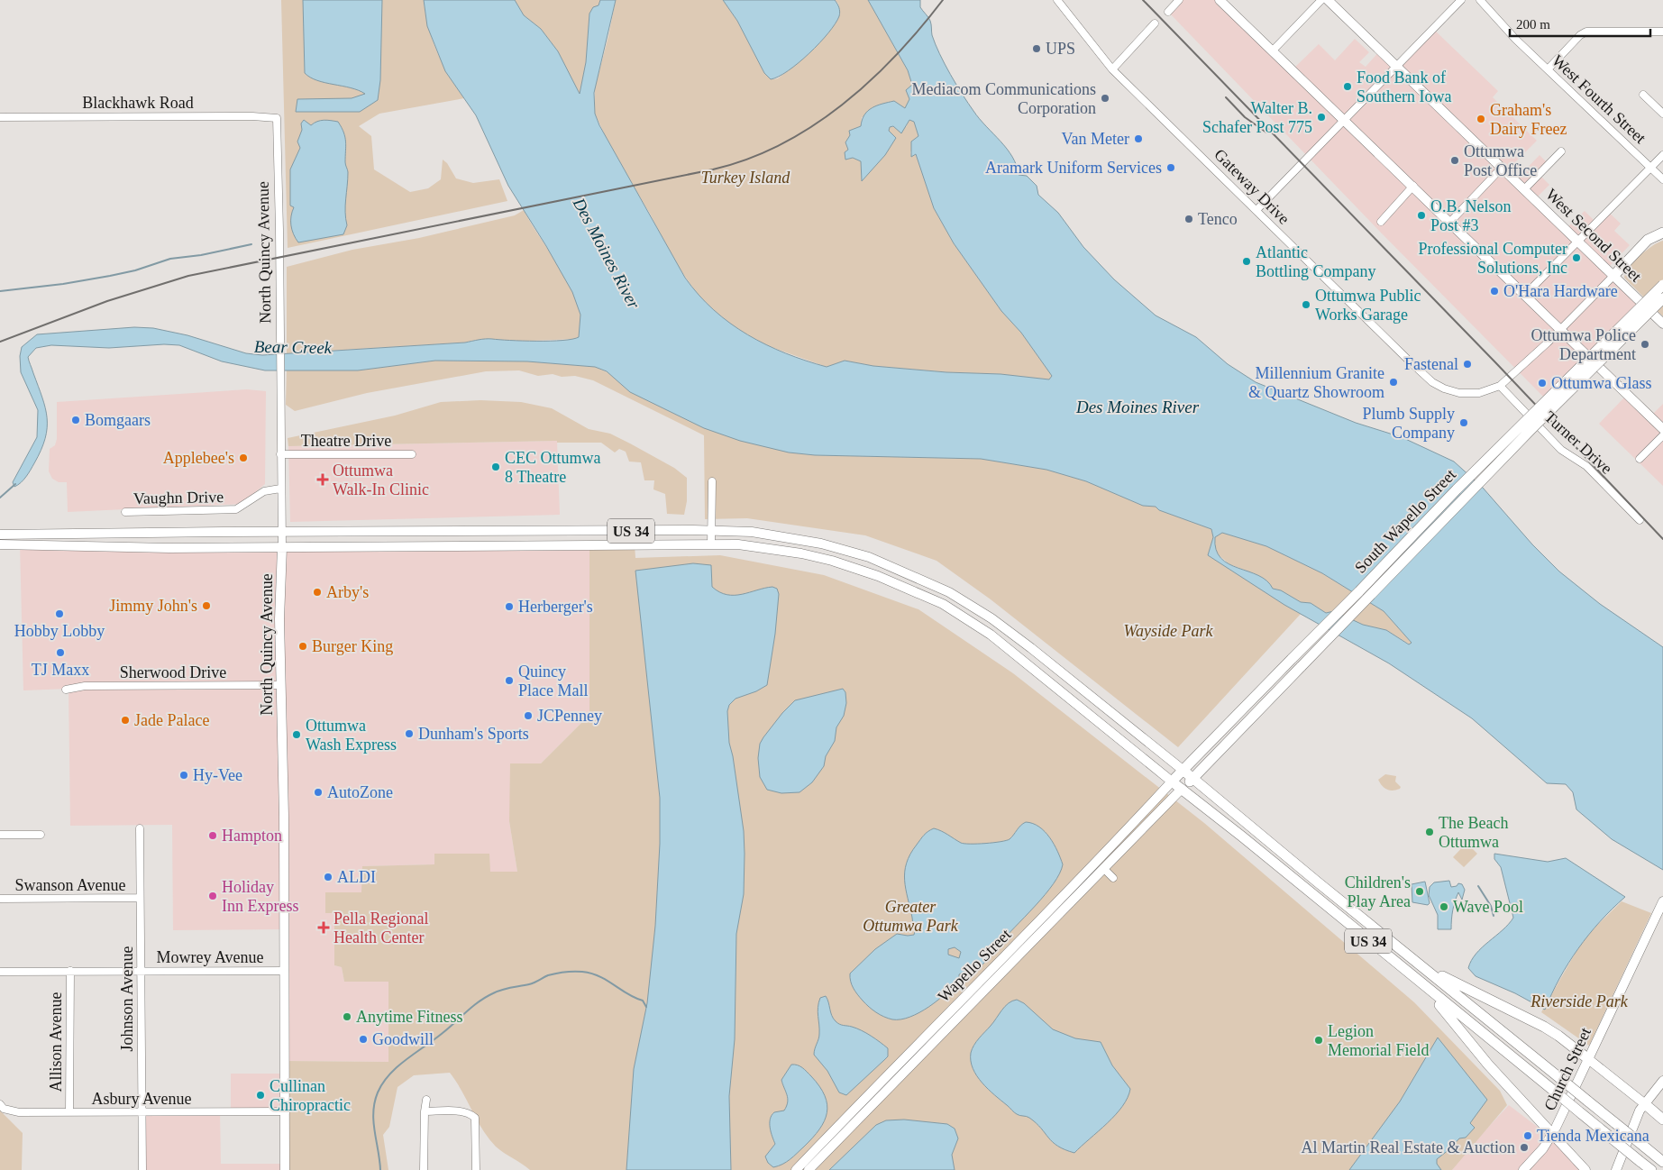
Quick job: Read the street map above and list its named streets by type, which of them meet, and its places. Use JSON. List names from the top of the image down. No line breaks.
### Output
{"streets":{"highway":["South Wapello Street","US 34"],"main road":["West Second Street","North Quincy Avenue","Wapello Street","Church Street"],"street":["West Fourth Street","Blackhawk Road","Gateway Drive","Theatre Drive","Turner Drive","Vaughn Drive","Sherwood Drive","Swanson Avenue","Mowrey Avenue","Johnson Avenue","Allison Avenue","Asbury Avenue"]},"crossings":[["Blackhawk Road","North Quincy Avenue"],["Gateway Drive","West Second Street"],["Gateway Drive","Turner Drive"],["North Quincy Avenue","Theatre Drive"],["North Quincy Avenue","Vaughn Drive"],["North Quincy Avenue","US 34"],["North Quincy Avenue","Sherwood Drive"],["North Quincy Avenue","Mowrey Avenue"],["North Quincy Avenue","Asbury Avenue"],["South Wapello Street","US 34"],["South Wapello Street","Wapello Street"],["US 34","Wapello Street"],["Swanson Avenue","Johnson Avenue"],["Mowrey Avenue","Johnson Avenue"],["Mowrey Avenue","Allison Avenue"],["Johnson Avenue","Asbury Avenue"],["Allison Avenue","Asbury Avenue"]],"water":["Des Moines River","Bear Creek"],"parks":["Turkey Island","Wayside Park","Greater Ottumwa Park","Riverside Park"],"places":{"other":["UPS","Food Bank of Southern Iowa","Mediacom Communications Corporation","Walter B. Schafer Post 775","Graham's Dairy Freez","Van Meter","Ottumwa Post Office","Aramark Uniform Services","O.B. Nelson Post #3","Tenco","Professional Computer Solutions, Inc","Atlantic Bottling Company","O'Hara Hardware","Ottumwa Public Works Garage","Ottumwa Police Department","Fastenal","Millennium Granite & Quartz Showroom","Ottumwa Glass","Bomgaars","Plumb Supply Company","Applebee's","CEC Ottumwa 8 Theatre","Arby's","Jimmy John's","Herberger's","Hobby Lobby","Burger King","TJ Maxx","Quincy Place Mall","JCPenney","Jade Palace","Dunham's Sports","Ottumwa Wash Express","Hy-Vee","AutoZone","The Beach Ottumwa","Hampton","ALDI","Children's Play Area","Holiday Inn Express","Wave Pool","Anytime Fitness","Goodwill","Legion Memorial Field","Cullinan Chiropractic","Tienda Mexicana","Al Martin Real Estate & Auction"],"health":["Ottumwa Walk-In Clinic","Pella Regional Health Center"]},"scale_bar":"200 m"}
